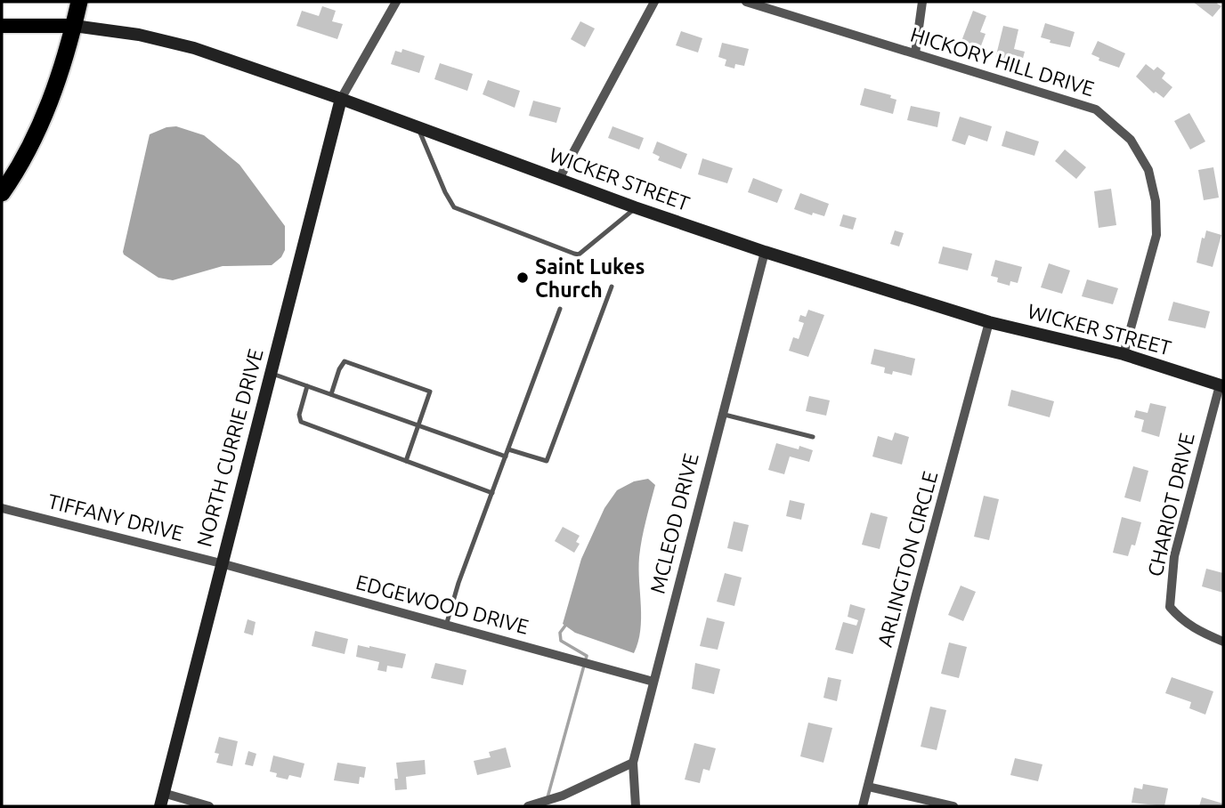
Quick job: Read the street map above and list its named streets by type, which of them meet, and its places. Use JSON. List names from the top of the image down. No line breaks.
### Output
{"streets":{"main road":["WICKER STREET","NORTH CURRIE DRIVE"],"street":["HICKORY HILL DRIVE","CHARIOT DRIVE","TIFFANY DRIVE","MCLEOD DRIVE","ARLINGTON CIRCLE","EDGEWOOD DRIVE"]},"crossings":[["HICKORY HILL DRIVE","WICKER STREET"],["WICKER STREET","NORTH CURRIE DRIVE"],["WICKER STREET","CHARIOT DRIVE"],["WICKER STREET","MCLEOD DRIVE"],["WICKER STREET","ARLINGTON CIRCLE"],["NORTH CURRIE DRIVE","TIFFANY DRIVE"],["NORTH CURRIE DRIVE","EDGEWOOD DRIVE"],["TIFFANY DRIVE","EDGEWOOD DRIVE"],["MCLEOD DRIVE","EDGEWOOD DRIVE"]],"places":["Saint Lukes Church"]}
